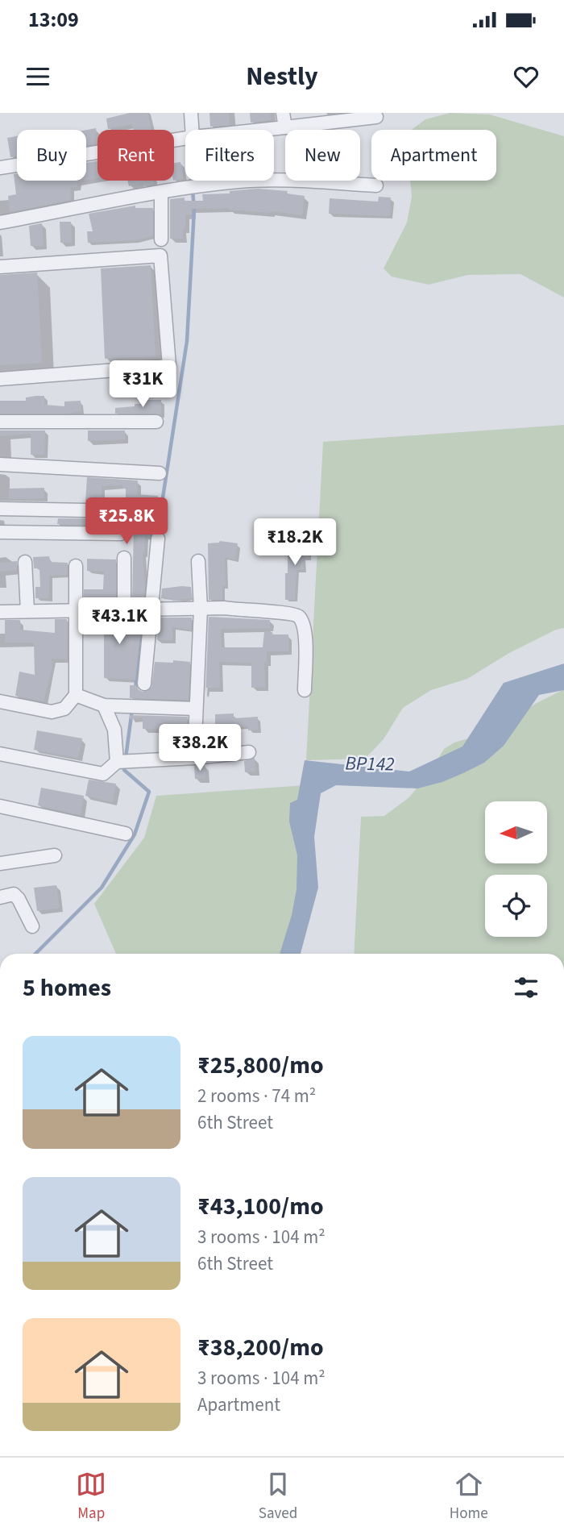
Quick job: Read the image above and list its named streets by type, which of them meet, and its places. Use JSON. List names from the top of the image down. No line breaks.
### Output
{"water":["BP142"],"north":"left","page":{"status":"13:09","header":"Nestly","chip":["Buy","Rent","Filters","New","Apartment"],"price":["₹31K","₹25.8K","₹18.2K","₹43.1K","₹38.2K"],"heading":"5 homes","list":[{"name":"₹25,800/mo","note":"2 rooms · 74 m² · 6th Street"},{"name":"₹43,100/mo","note":"3 rooms · 104 m² · 6th Street"},{"name":"₹38,200/mo","note":"3 rooms · 104 m² · Apartment"}],"tabs":["Map","Saved","Home"]}}
